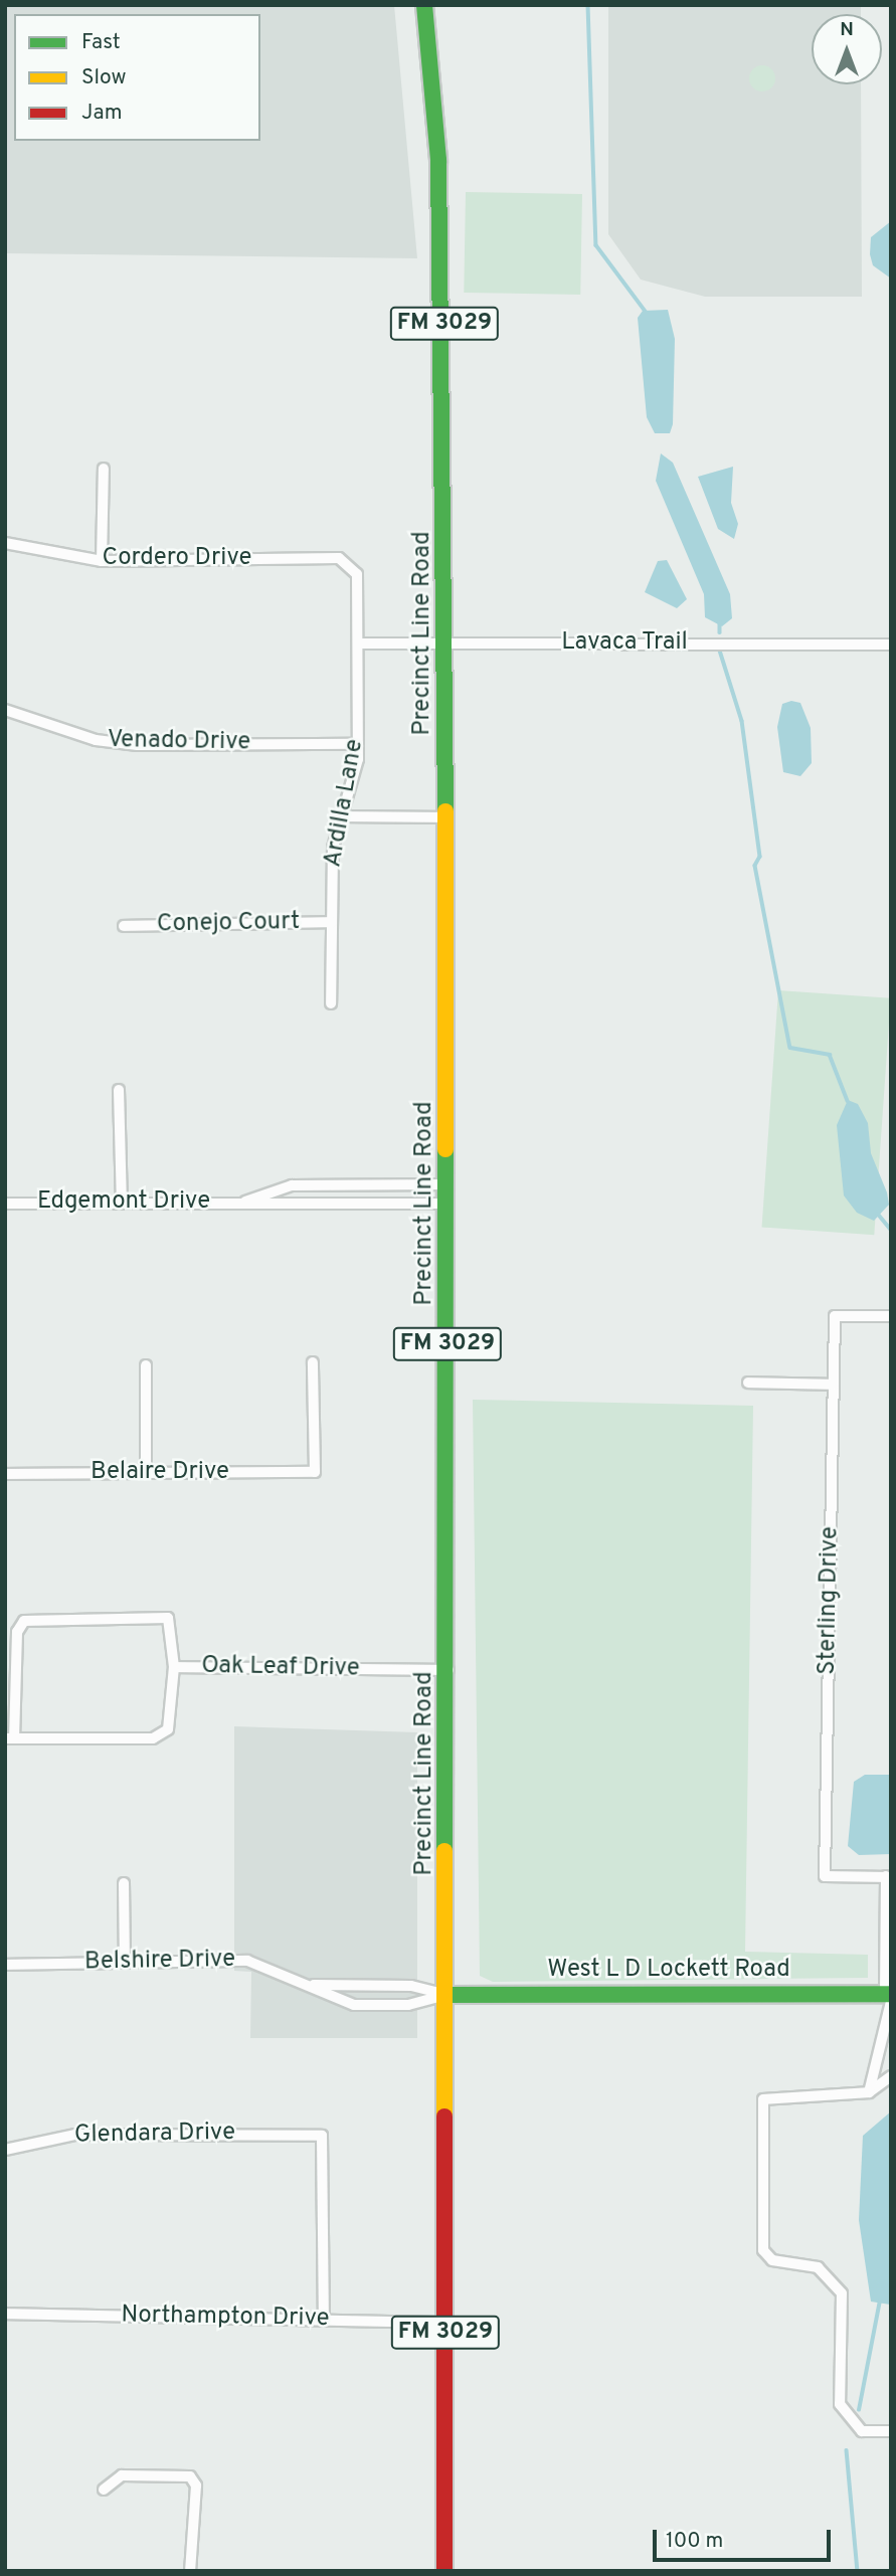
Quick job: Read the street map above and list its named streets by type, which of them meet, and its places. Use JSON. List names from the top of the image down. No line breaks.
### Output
{"streets":{"main road":["FM 3029","Precinct Line Road","West L D Lockett Road"],"street":["Cordero Drive","Lavaca Trail","Venado Drive","Ardilla Lane","Conejo Court","Edgemont Drive","Belaire Drive","Sterling Drive","Oak Leaf Drive","Belshire Drive","Glendara Drive","Northampton Drive"]},"crossings":[["Cordero Drive","Ardilla Lane"],["Precinct Line Road","Lavaca Trail"],["Precinct Line Road","Edgemont Drive"],["Precinct Line Road","Oak Leaf Drive"],["Precinct Line Road","Belshire Drive"],["Precinct Line Road","West L D Lockett Road"],["Precinct Line Road","Northampton Drive"],["Lavaca Trail","Ardilla Lane"],["Venado Drive","Ardilla Lane"],["Ardilla Lane","Conejo Court"],["Belshire Drive","West L D Lockett Road"],["Glendara Drive","Northampton Drive"]],"legend":["Fast","Slow","Jam"],"scale_bar":"100 m","north":"top"}
